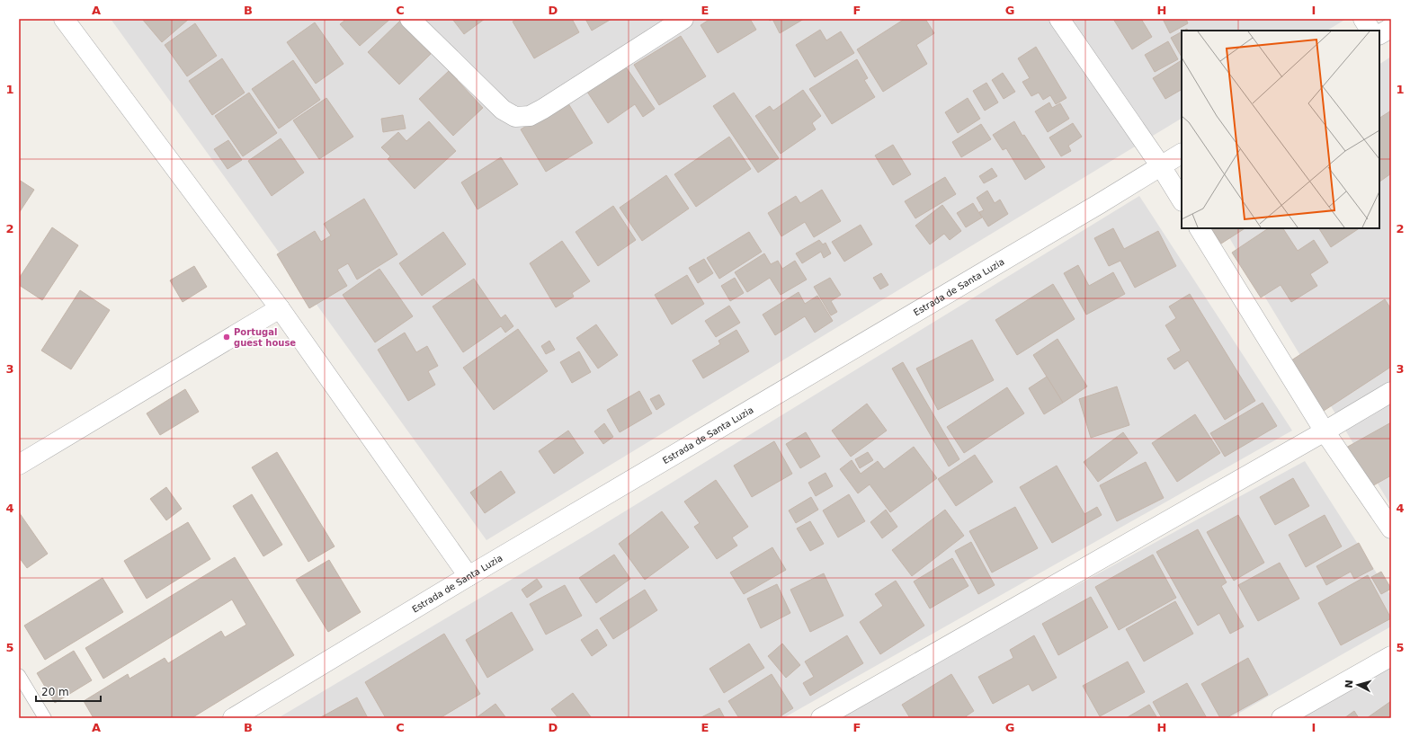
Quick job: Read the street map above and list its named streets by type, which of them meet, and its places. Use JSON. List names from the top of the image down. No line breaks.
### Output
{"streets":{"street":["Estrada de Santa Luzia"]},"places":["Portugal guest house"],"scale_bar":"20 m","north":"left","grid":{"columns":["A","B","C","D","E","F","G","H","I"],"rows":["1","2","3","4","5"]}}
